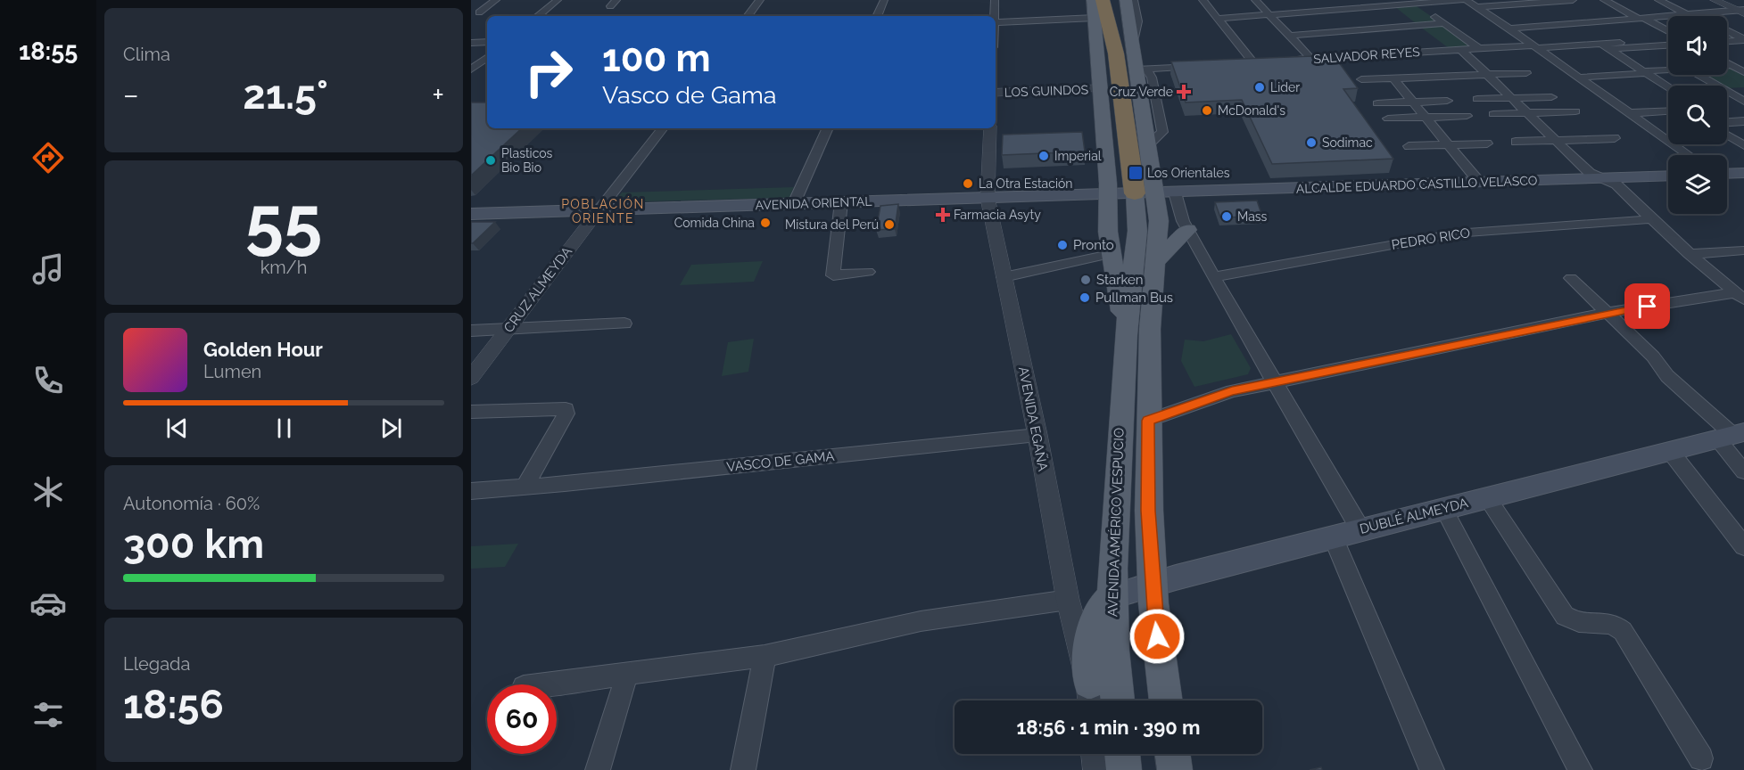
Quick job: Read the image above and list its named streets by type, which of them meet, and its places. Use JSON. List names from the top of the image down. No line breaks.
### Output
{"streets":{"main road":["ALCALDE EDUARDO CASTILLO VELASCO","AVENIDA ORIENTAL","DUBLÉ ALMEYDA","AVENIDA AMÉRICO VESPUCIO"],"street":["SALVADOR REYES","LOS GUINDOS","PEDRO RICO","CRUZ ALMEYDA","AVENIDA EGAÑA","VASCO DE GAMA"]},"crossings":[["LOS GUINDOS","AVENIDA AMÉRICO VESPUCIO"],["ALCALDE EDUARDO CASTILLO VELASCO","AVENIDA ORIENTAL"],["ALCALDE EDUARDO CASTILLO VELASCO","AVENIDA AMÉRICO VESPUCIO"],["AVENIDA ORIENTAL","CRUZ ALMEYDA"],["AVENIDA ORIENTAL","AVENIDA EGAÑA"],["AVENIDA ORIENTAL","AVENIDA AMÉRICO VESPUCIO"],["AVENIDA EGAÑA","VASCO DE GAMA"],["DUBLÉ ALMEYDA","AVENIDA AMÉRICO VESPUCIO"]],"districts":["POBLACIÓN ORIENTE"],"places":{"other":["Lider","McDonald's","Sodimac","Imperial","Plasticos Bio Bio","La Otra Estación","Mass","Comida China","Mistura del Perú","Pronto","Starken","Pullman Bus"],"health":["Cruz Verde","Farmacia Asyty"],"transit":["Los Orientales"]},"page":{"tabs":"18:55","tile":["Clima",["55","km/h"],["Autonomía · 60%","300 km"],["Llegada","18:56"]],"turn":["100 m","Vasco de Gama"],"heat":["−","21.5°","+"],"song":["Golden Hour","Lumen"],"limit":"60","trip":"18:56 · 1 min · 390 m"}}
